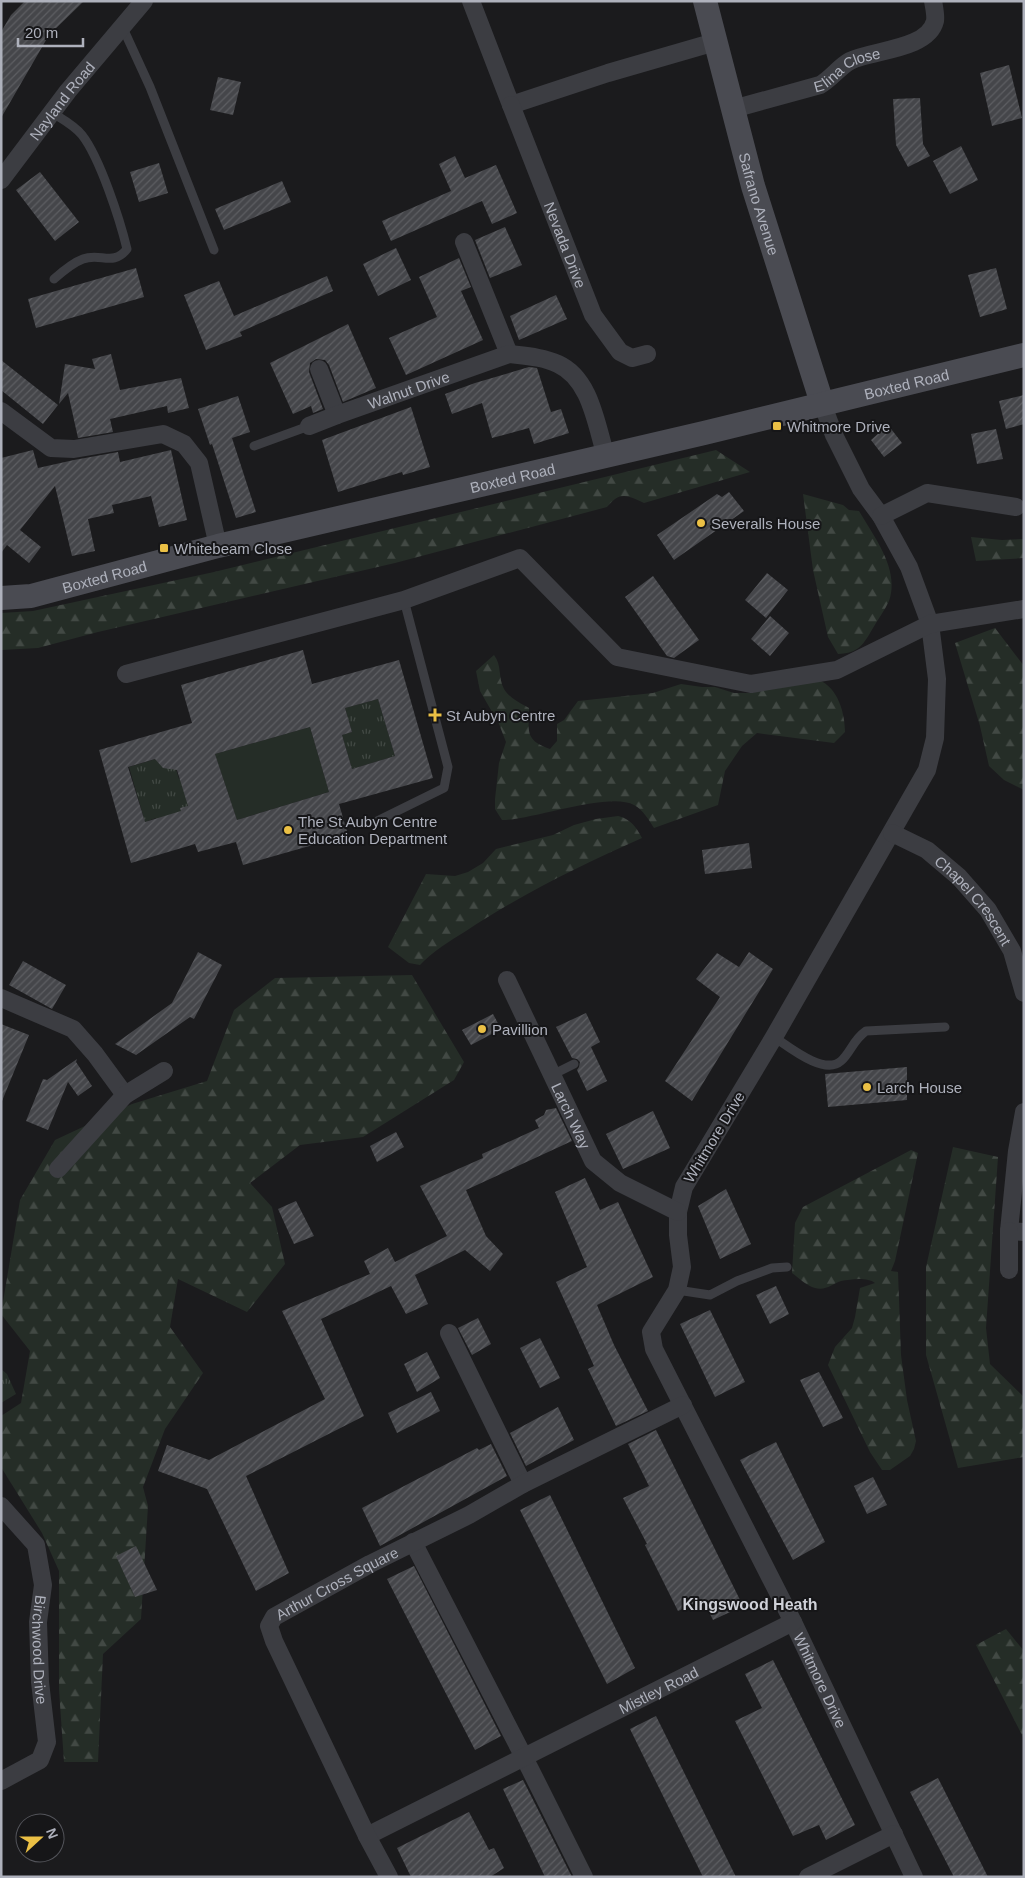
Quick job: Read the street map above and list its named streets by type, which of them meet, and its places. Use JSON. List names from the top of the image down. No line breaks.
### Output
{"streets":{"street":["Elina Close","Nayland Road","Safrano Avenue","Nevada Drive","Boxted Road","Walnut Drive","Chapel Crescent","Larch Way","Whitmore Drive","Arthur Cross Square","Birchwood Drive","Mistley Road"]},"crossings":[["Elina Close","Safrano Avenue"],["Safrano Avenue","Boxted Road"],["Safrano Avenue","Whitmore Drive"],["Boxted Road","Walnut Drive"],["Boxted Road","Whitmore Drive"],["Chapel Crescent","Whitmore Drive"],["Larch Way","Whitmore Drive"],["Whitmore Drive","Arthur Cross Square"],["Whitmore Drive","Mistley Road"],["Arthur Cross Square","Mistley Road"]],"districts":["Kingswood Heath"],"places":{"transit":["Whitmore Drive","Whitebeam Close"],"other":["Severalls House","The St Aubyn Centre Education Department","Pavillion","Larch House"],"health":["St Aubyn Centre"]},"scale_bar":"20 m","north":"right"}
